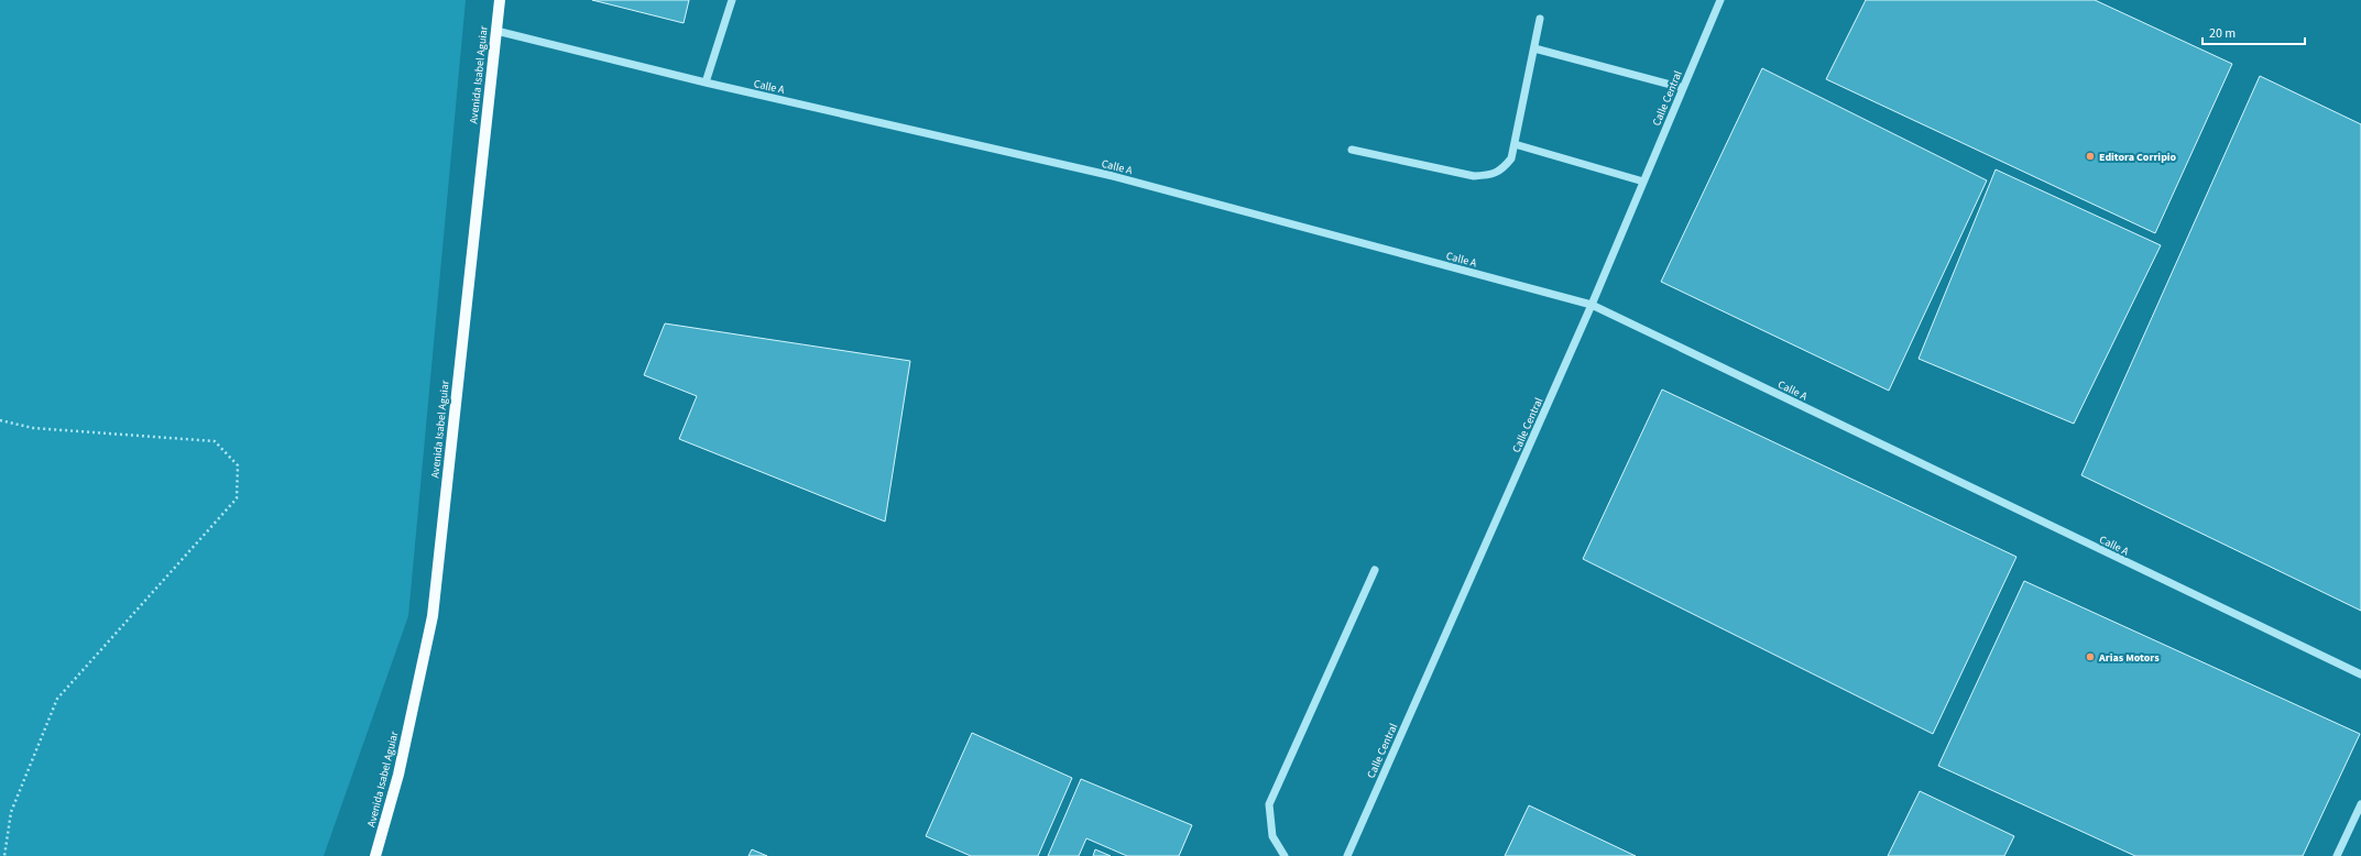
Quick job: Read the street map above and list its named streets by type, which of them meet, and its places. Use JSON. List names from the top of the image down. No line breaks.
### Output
{"streets":{"main road":["Avenida Isabel Aguiar"],"street":["Calle A","Calle Central"]},"crossings":[["Avenida Isabel Aguiar","Calle A"],["Calle A","Calle Central"]],"places":["Editora Corripio","Arias Motors"],"scale_bar":"20 m"}
